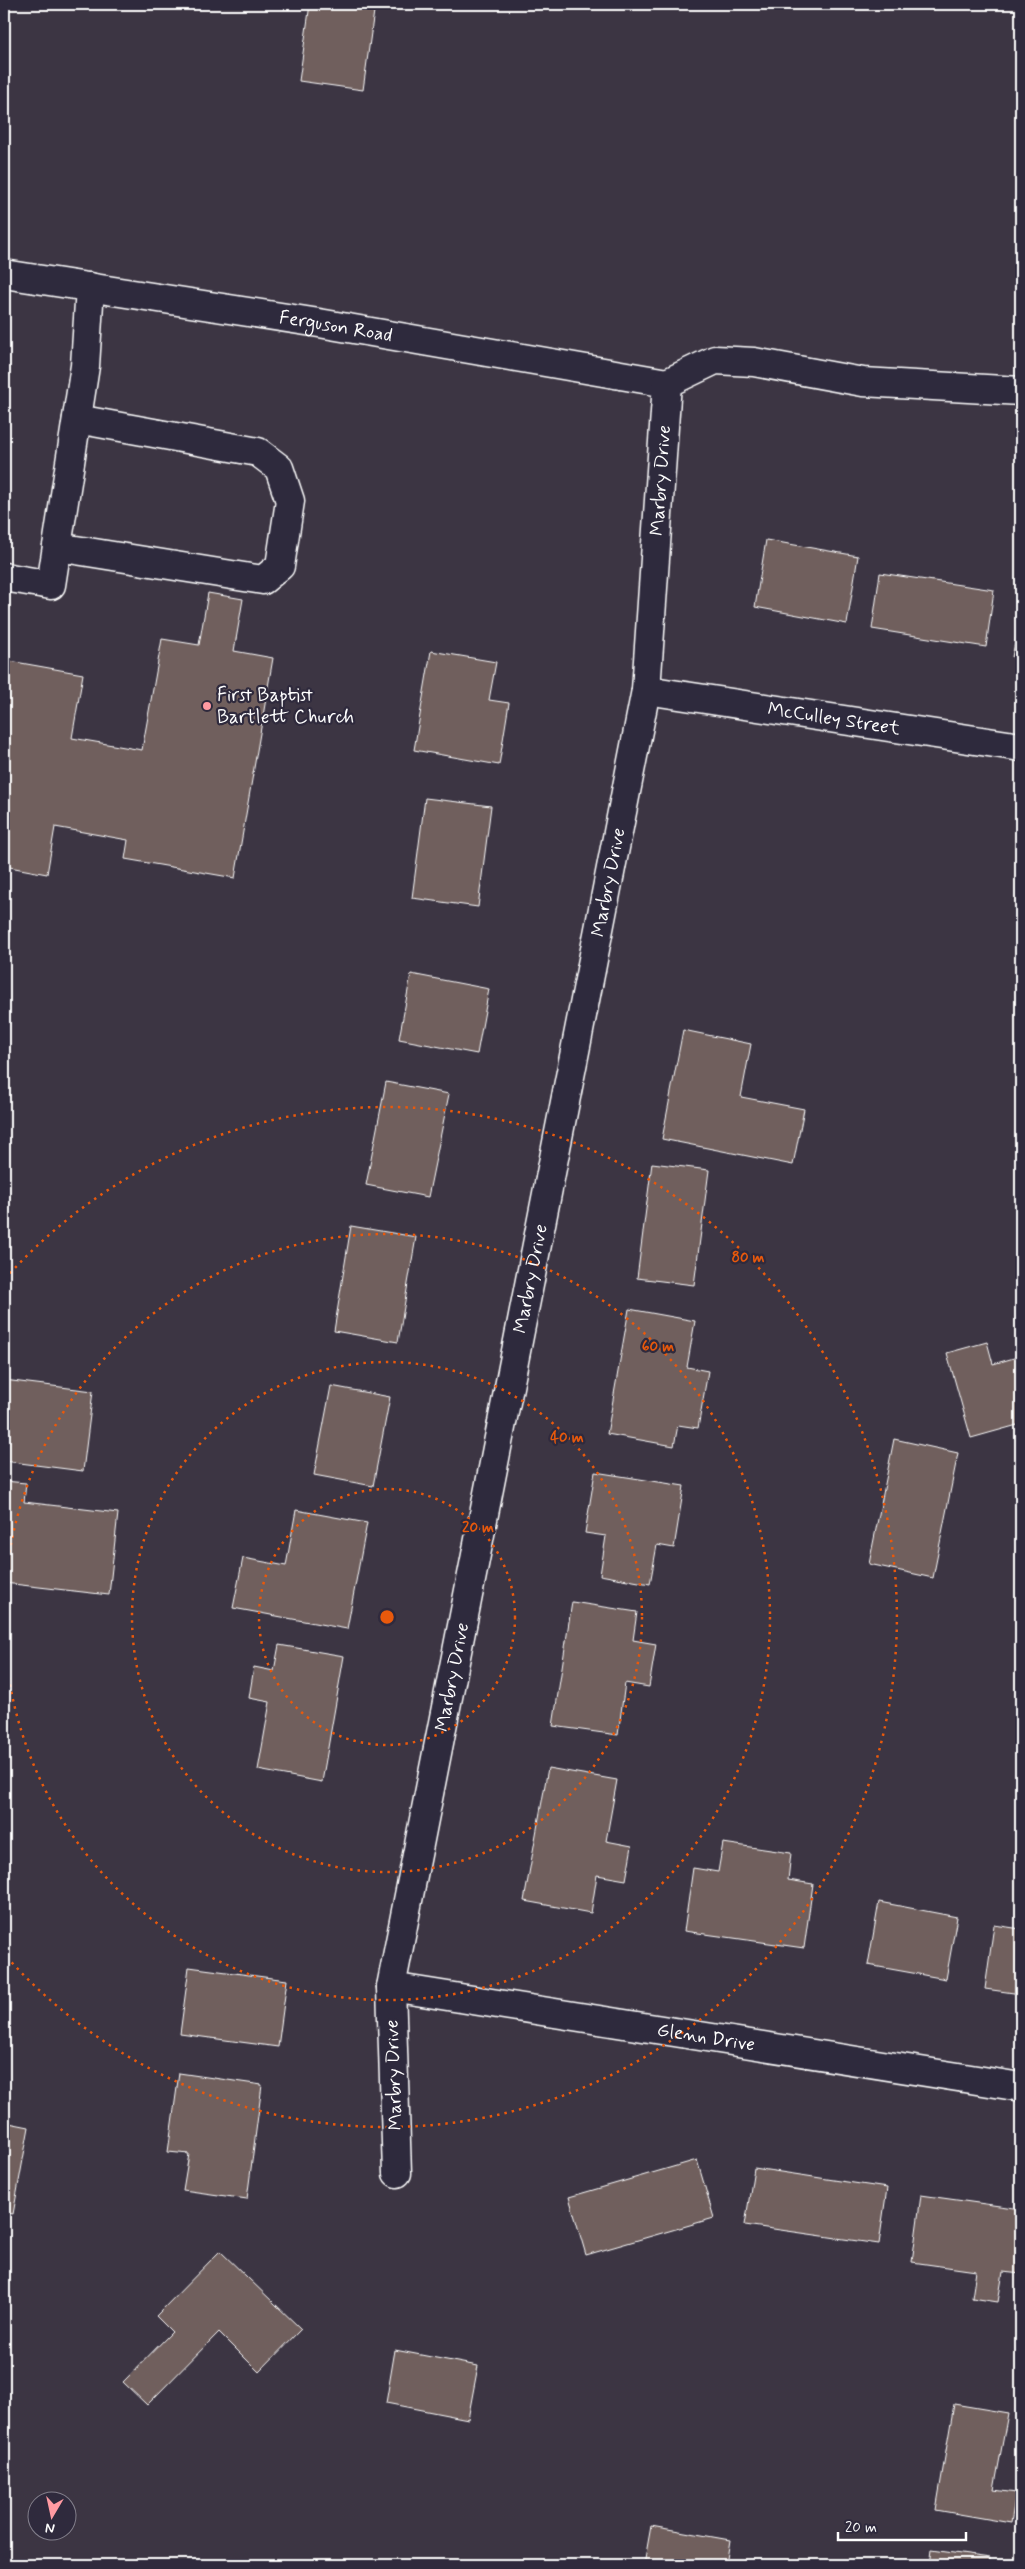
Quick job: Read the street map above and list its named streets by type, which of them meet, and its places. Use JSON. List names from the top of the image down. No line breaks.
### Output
{"streets":{"street":["Ferguson Road","Marbry Drive","McCulley Street","Glenn Drive"]},"crossings":[["Ferguson Road","Marbry Drive"],["Marbry Drive","McCulley Street"],["Marbry Drive","Glenn Drive"]],"places":["First Baptist Bartlett Church"],"scale_bar":"20 m","north":"bottom","rings":["80 m","60 m","40 m","20 m"]}
